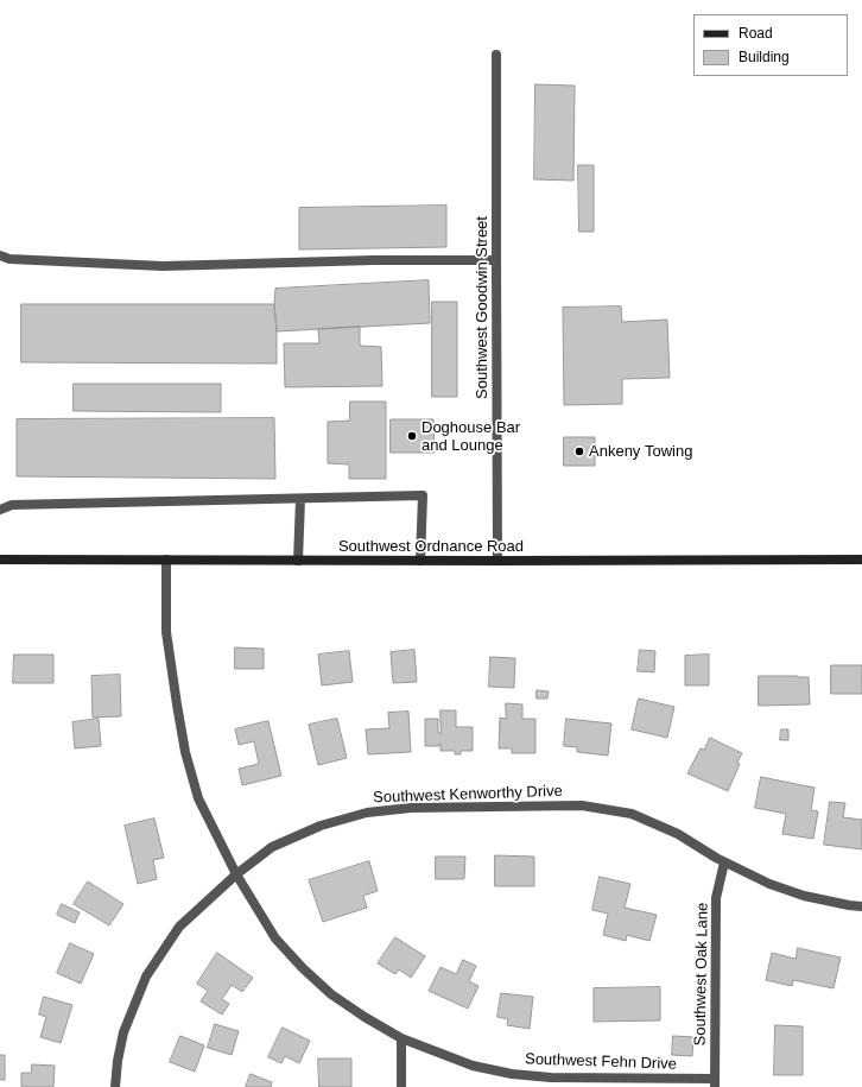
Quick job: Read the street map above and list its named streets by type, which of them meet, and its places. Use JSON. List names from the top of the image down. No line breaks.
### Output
{"streets":{"street":["Southwest Goodwin Street","Southwest Ordnance Road","Southwest Kenworthy Drive","Southwest Oak Lane","Southwest Fehn Drive"]},"crossings":[["Southwest Goodwin Street","Southwest Ordnance Road"],["Southwest Ordnance Road","Southwest Fehn Drive"],["Southwest Kenworthy Drive","Southwest Oak Lane"],["Southwest Kenworthy Drive","Southwest Fehn Drive"],["Southwest Oak Lane","Southwest Fehn Drive"]],"places":["Doghouse Bar and Lounge","Ankeny Towing"],"legend":["Road","Building"]}
